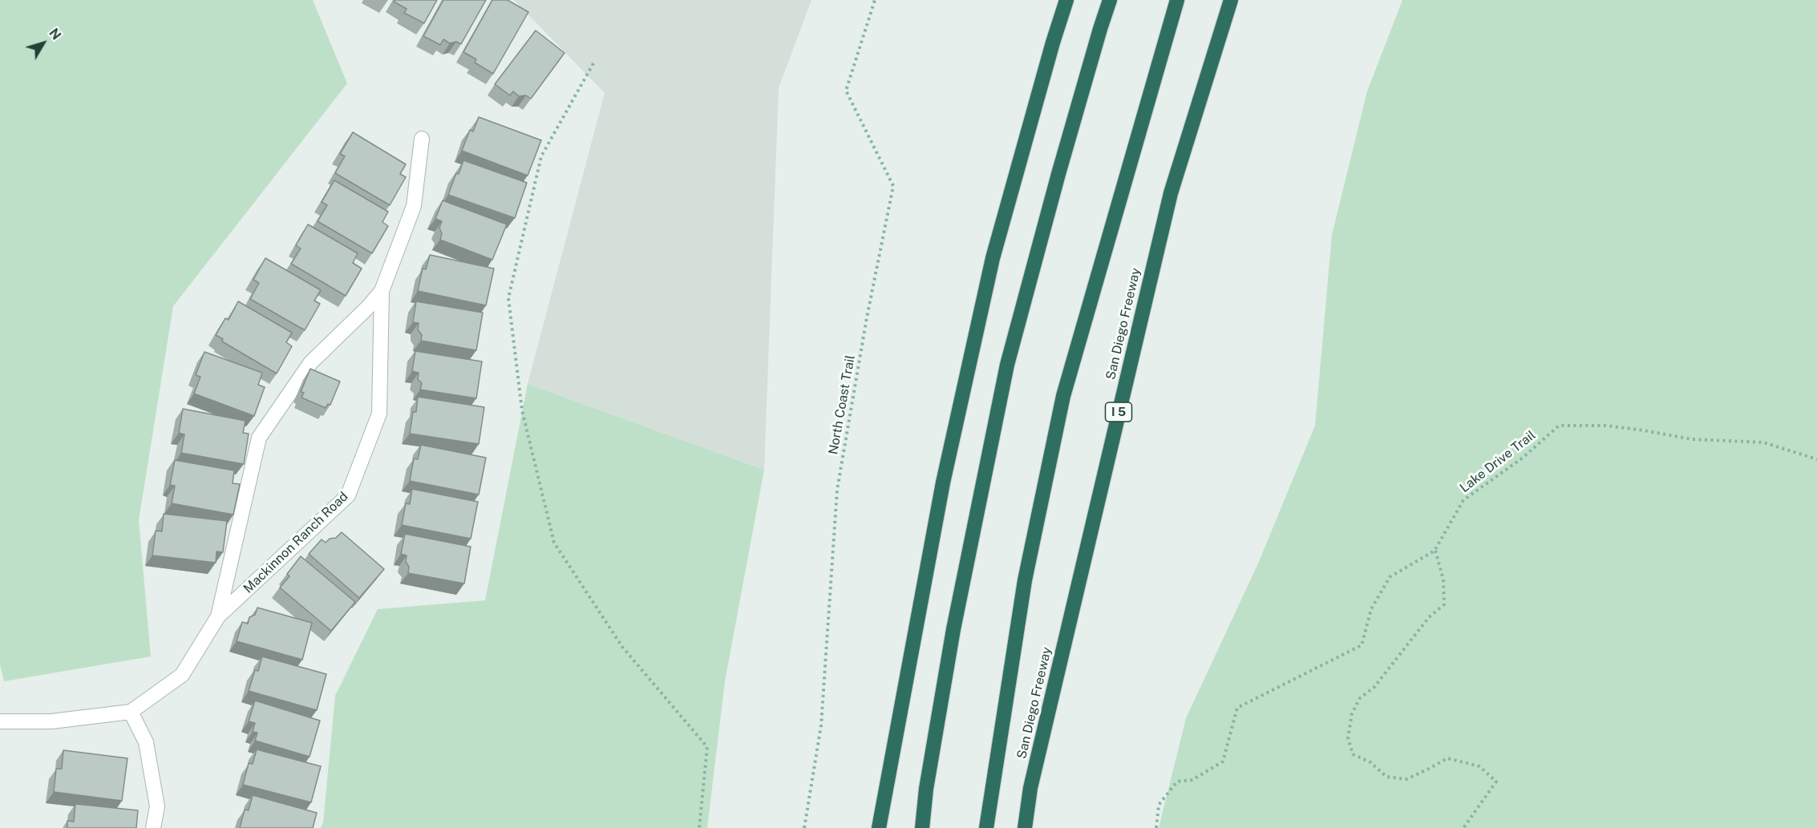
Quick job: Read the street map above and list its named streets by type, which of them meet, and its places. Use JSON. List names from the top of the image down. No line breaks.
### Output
{"streets":{"highway":["San Diego Freeway","I 5"],"street":["Mackinnon Ranch Road"],"path":["North Coast Trail","Lake Drive Trail"]},"north":"top right"}
